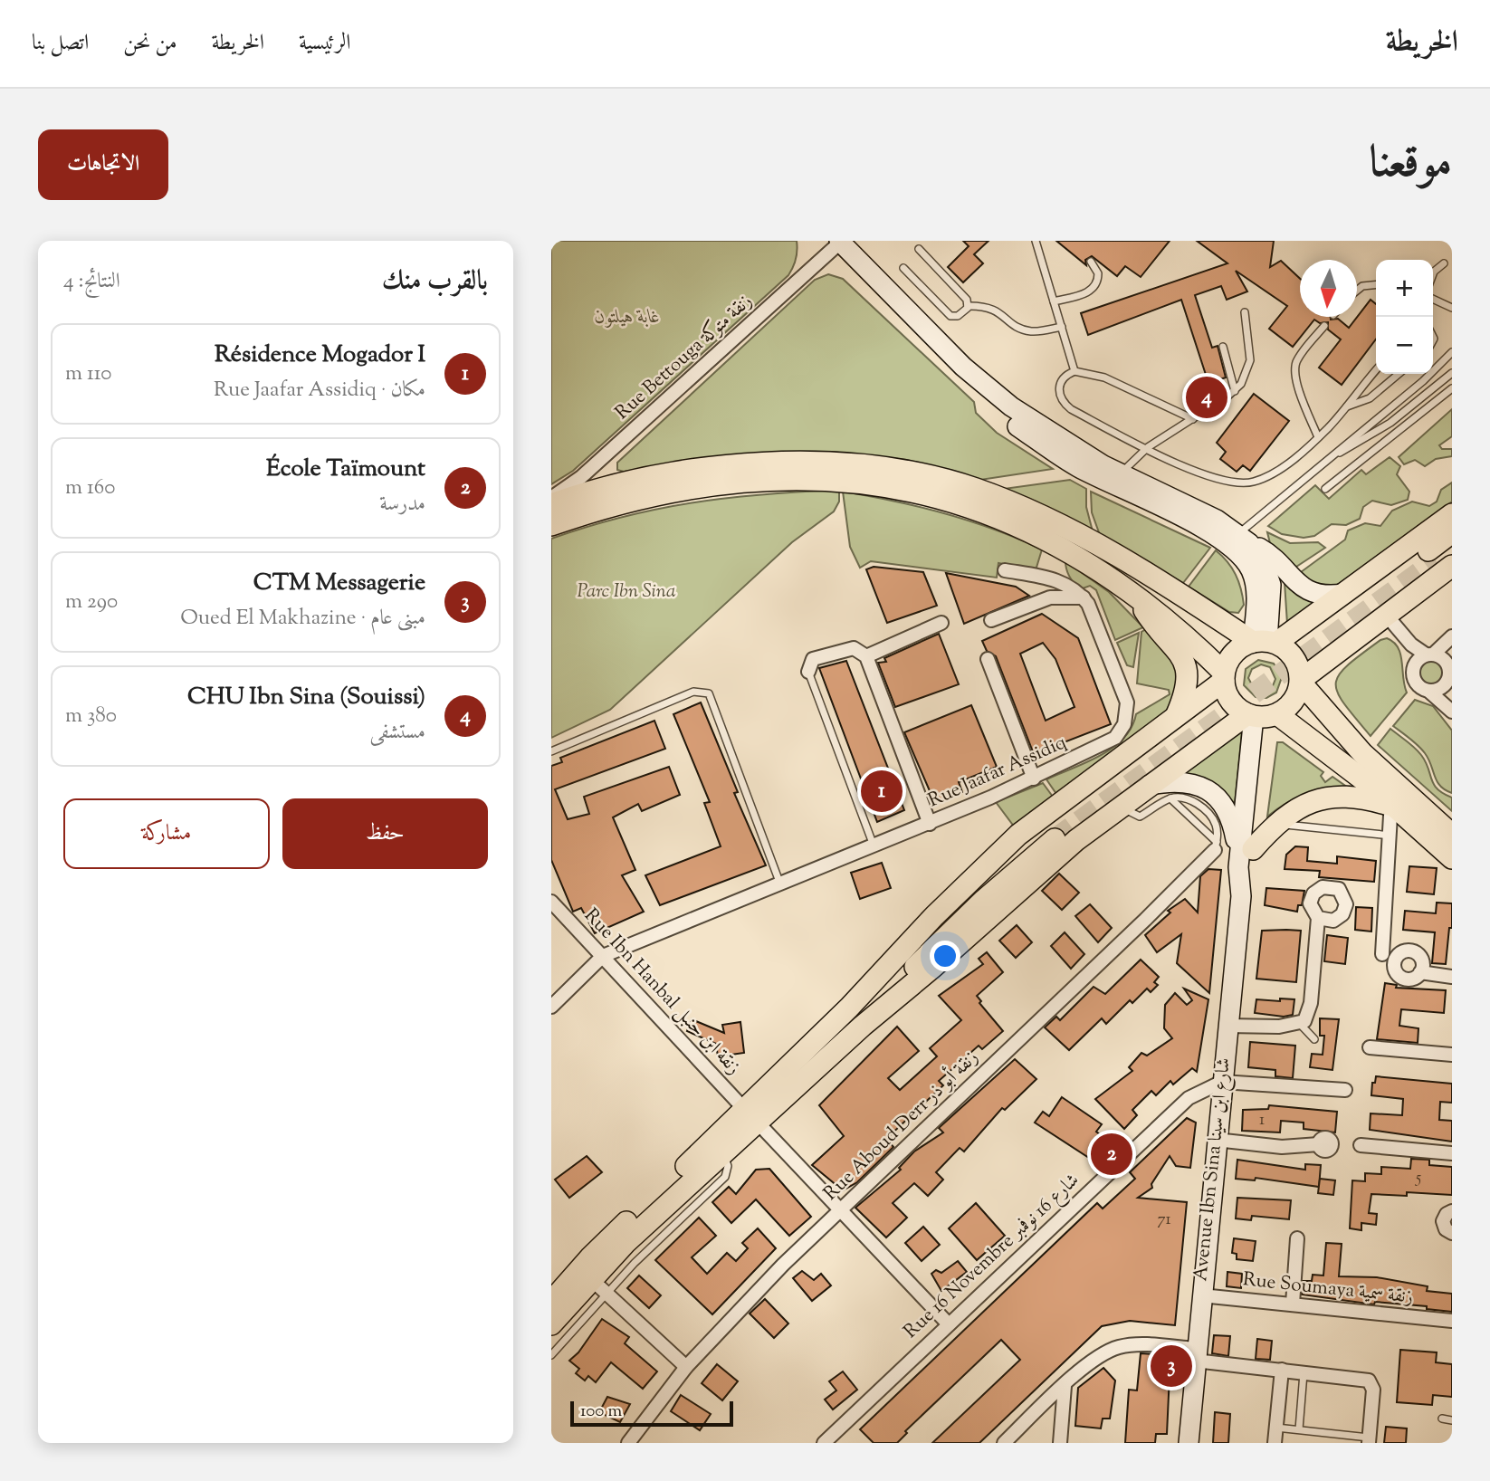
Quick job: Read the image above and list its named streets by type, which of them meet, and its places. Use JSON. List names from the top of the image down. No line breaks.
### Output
{"streets":{"main road":["Avenue Ibn Sina شارع ابن سينا"],"street":["Rue Bettouga زنقة متوكة","Rue Jaafar Assidiq","Rue Ibn Hanbal زنقة ابن حنبل","Rue Aboud Derr زنقة أبو ذر","Rue 16 Novembre شارع 16 نوفمبر","Rue Soumaya زنقة سمية"]},"crossings":[["Rue Jaafar Assidiq","Rue Ibn Hanbal زنقة ابن حنبل"],["Rue Ibn Hanbal زنقة ابن حنبل","Rue Aboud Derr زنقة أبو ذر"],["Rue Ibn Hanbal زنقة ابن حنبل","Rue 16 Novembre شارع 16 نوفمبر"],["Avenue Ibn Sina شارع ابن سينا","Rue 16 Novembre شارع 16 نوفمبر"],["Avenue Ibn Sina شارع ابن سينا","Rue Soumaya زنقة سمية"]],"parks":["غابة هيلتون","Parc Ibn Sina"],"house_numbers":["1","5","71"],"scale_bar":"100 m","north":"bottom","page":{"header":"الخريطة","nav":["الرئيسية","الخريطة","من نحن","اتصل بنا"],"title":"موقعنا","buttons":["الاتجاهات",["حفظ","مشاركة"]],"heading":["بالقرب منك","النتائج: 4"],"map_buttons":["+","−"],"list":[{"mark":"1","name":"Résidence Mogador I","note":"مكان · Rue Jaafar Assidiq","value":"110 m"},{"mark":"2","name":"École Taïmount","note":"مدرسة","value":"160 m"},{"mark":"3","name":"CTM Messagerie","note":"مبنى عام · Oued El Makhazine","value":"290 m"},{"mark":"4","name":"CHU Ibn Sina (Souissi)","note":"مستشفى","value":"380 m"}],"pins":["4","1","2","3"],"scale":"100 m"}}
